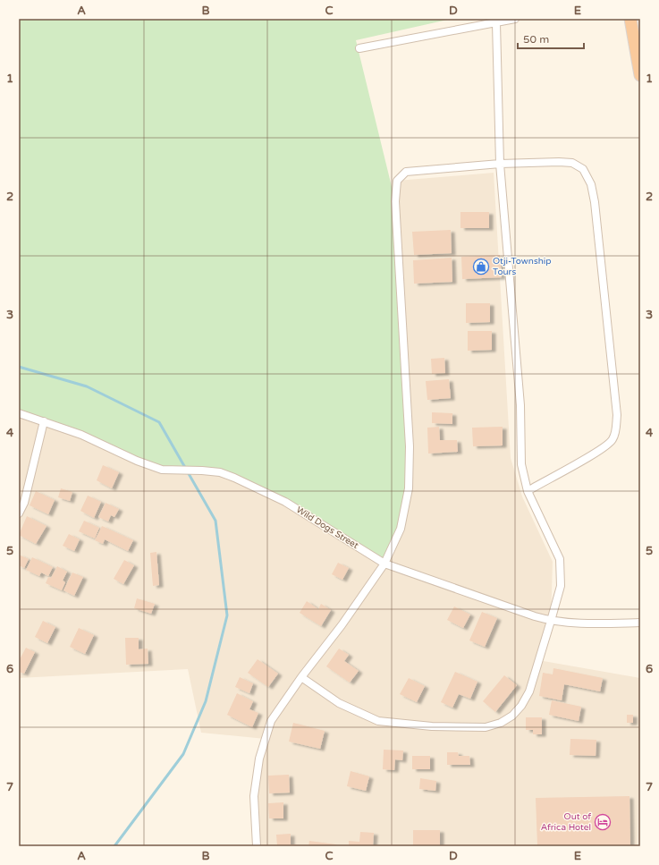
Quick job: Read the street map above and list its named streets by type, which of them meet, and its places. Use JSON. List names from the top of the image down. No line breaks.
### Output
{"streets":{"street":["Wild Dogs Street"]},"places":{"shop":["Otji-Township Tours"],"hotel":["Out of Africa Hotel"]},"scale_bar":"50 m","grid":{"columns":["A","B","C","D","E"],"rows":["1","2","3","4","5","6","7"]}}
